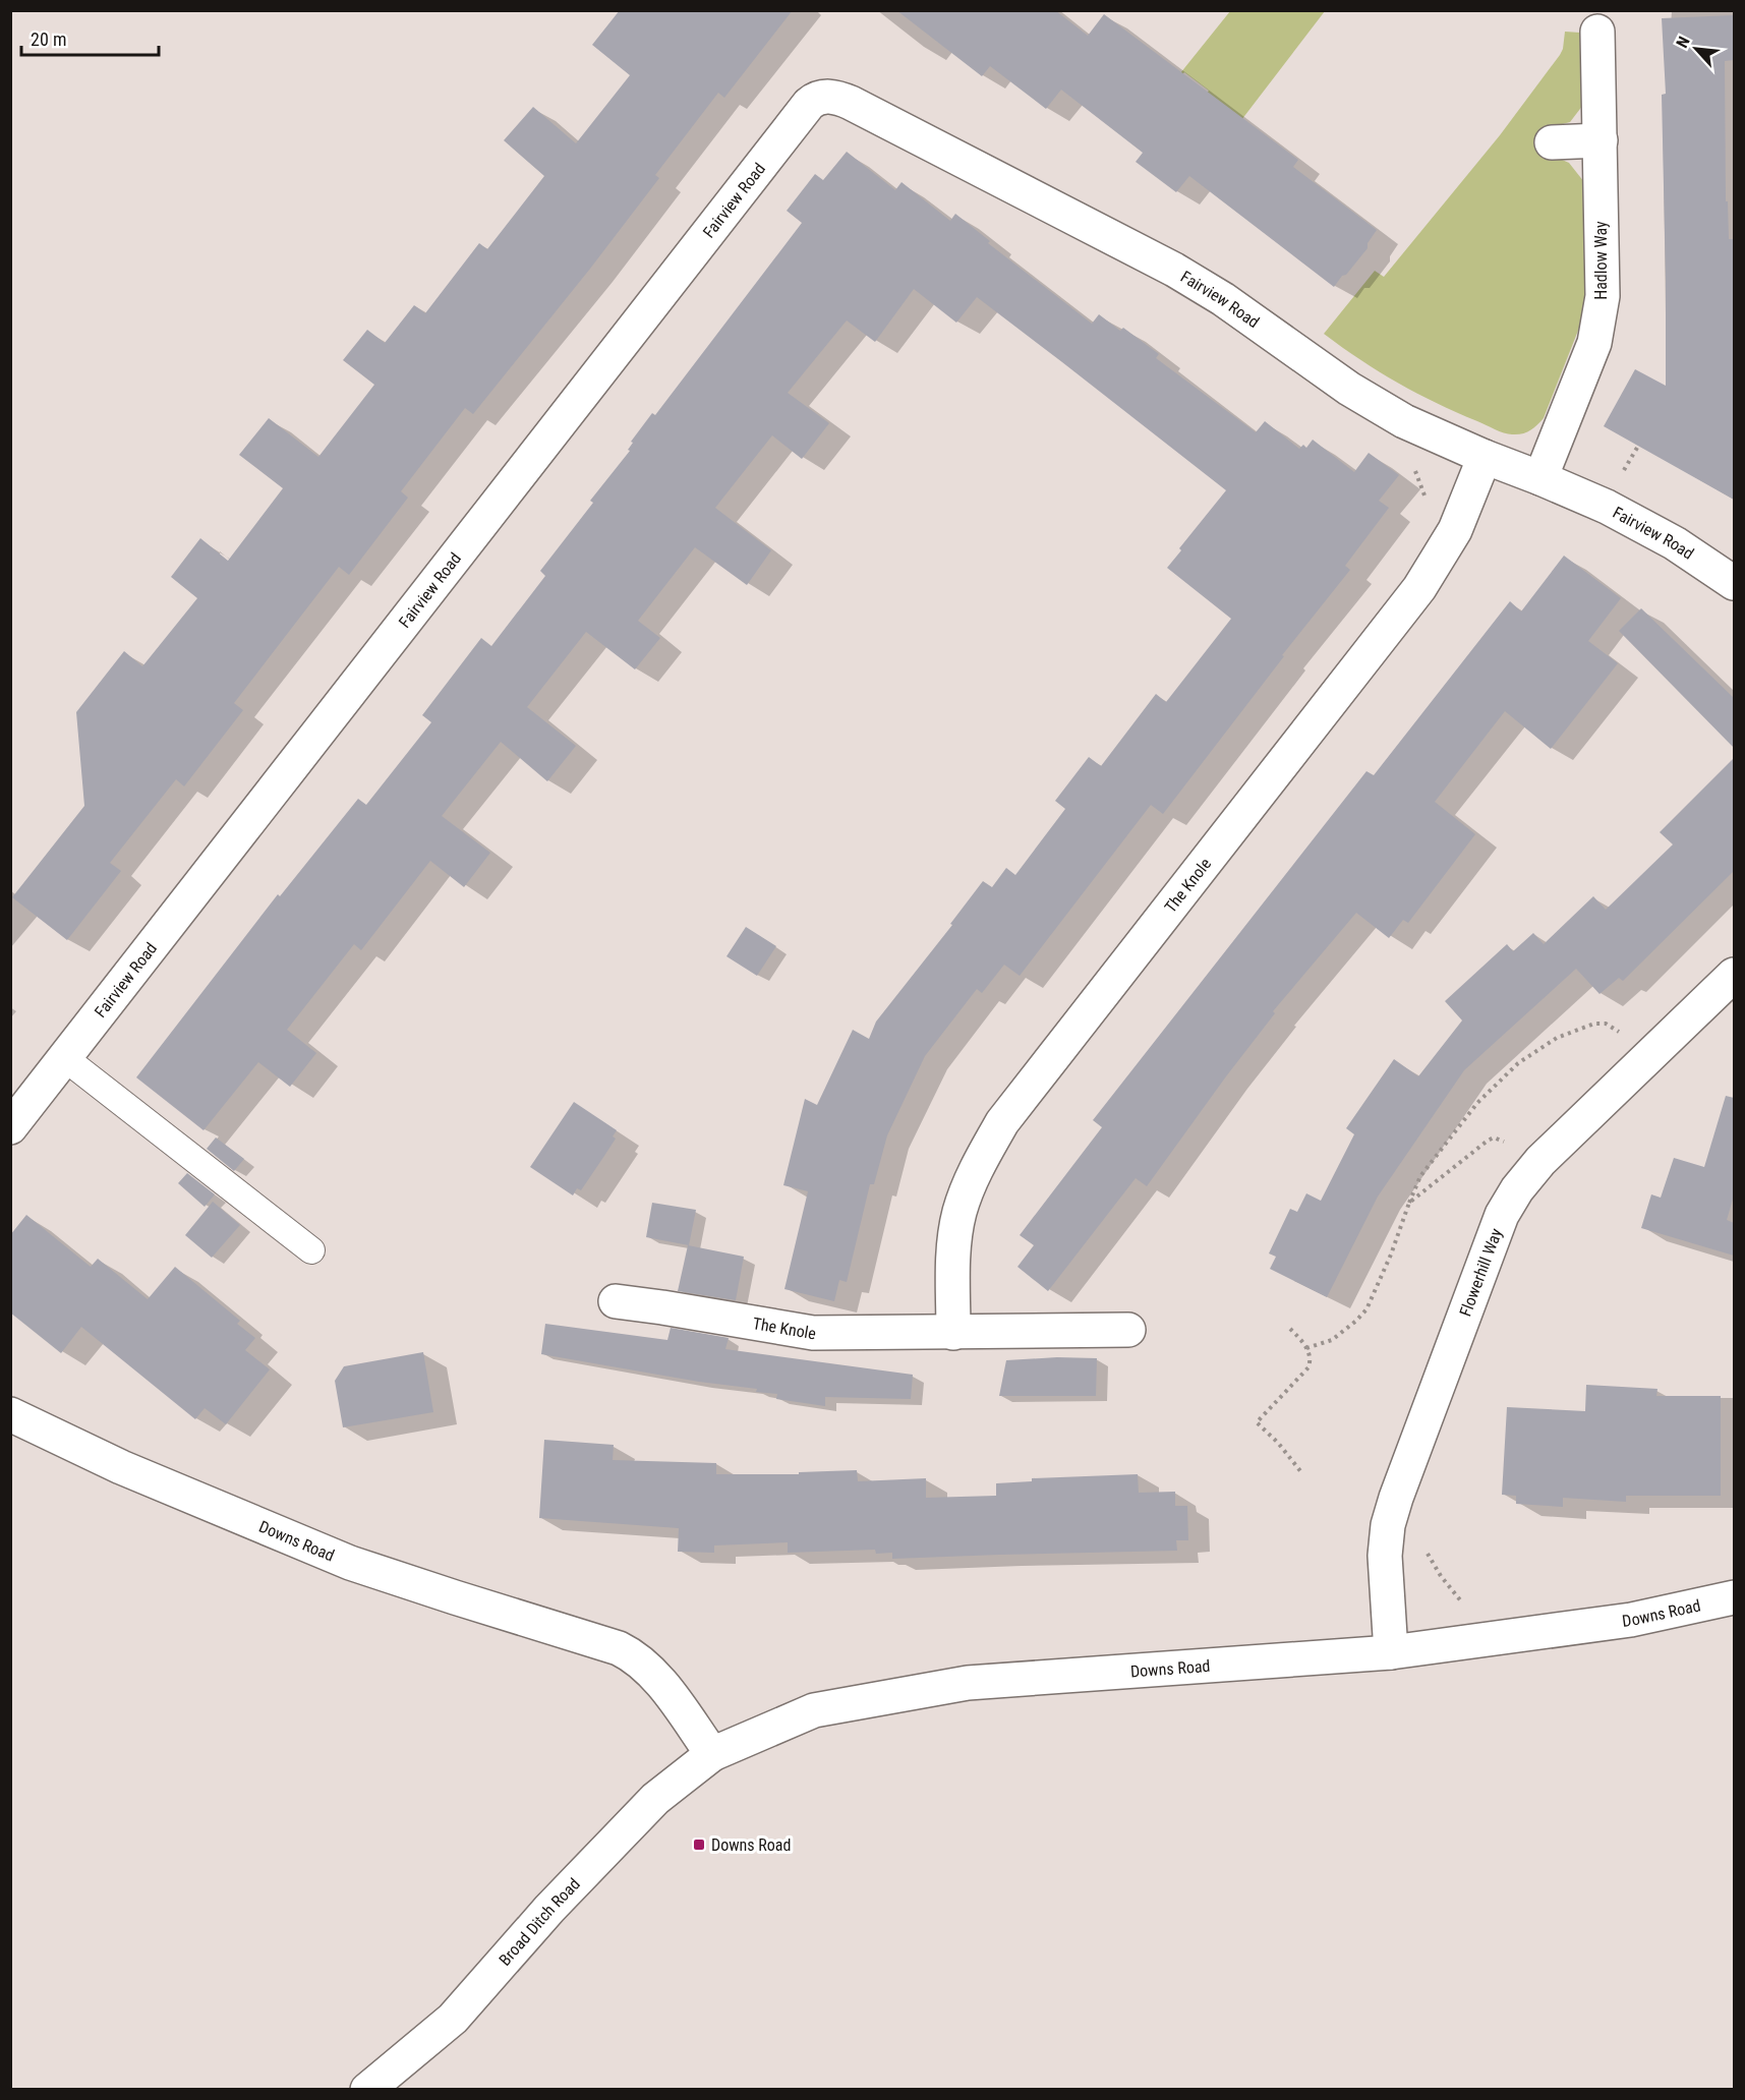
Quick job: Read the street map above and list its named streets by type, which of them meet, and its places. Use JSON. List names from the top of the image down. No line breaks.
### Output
{"streets":{"street":["Fairview Road","Hadlow Way","The Knole","Flowerhill Way","Downs Road","Broad Ditch Road"]},"crossings":[["Fairview Road","Hadlow Way"],["Fairview Road","The Knole"],["Flowerhill Way","Downs Road"],["Downs Road","Broad Ditch Road"]],"places":{"transit":["Downs Road"]},"scale_bar":"20 m","north":"top left"}
